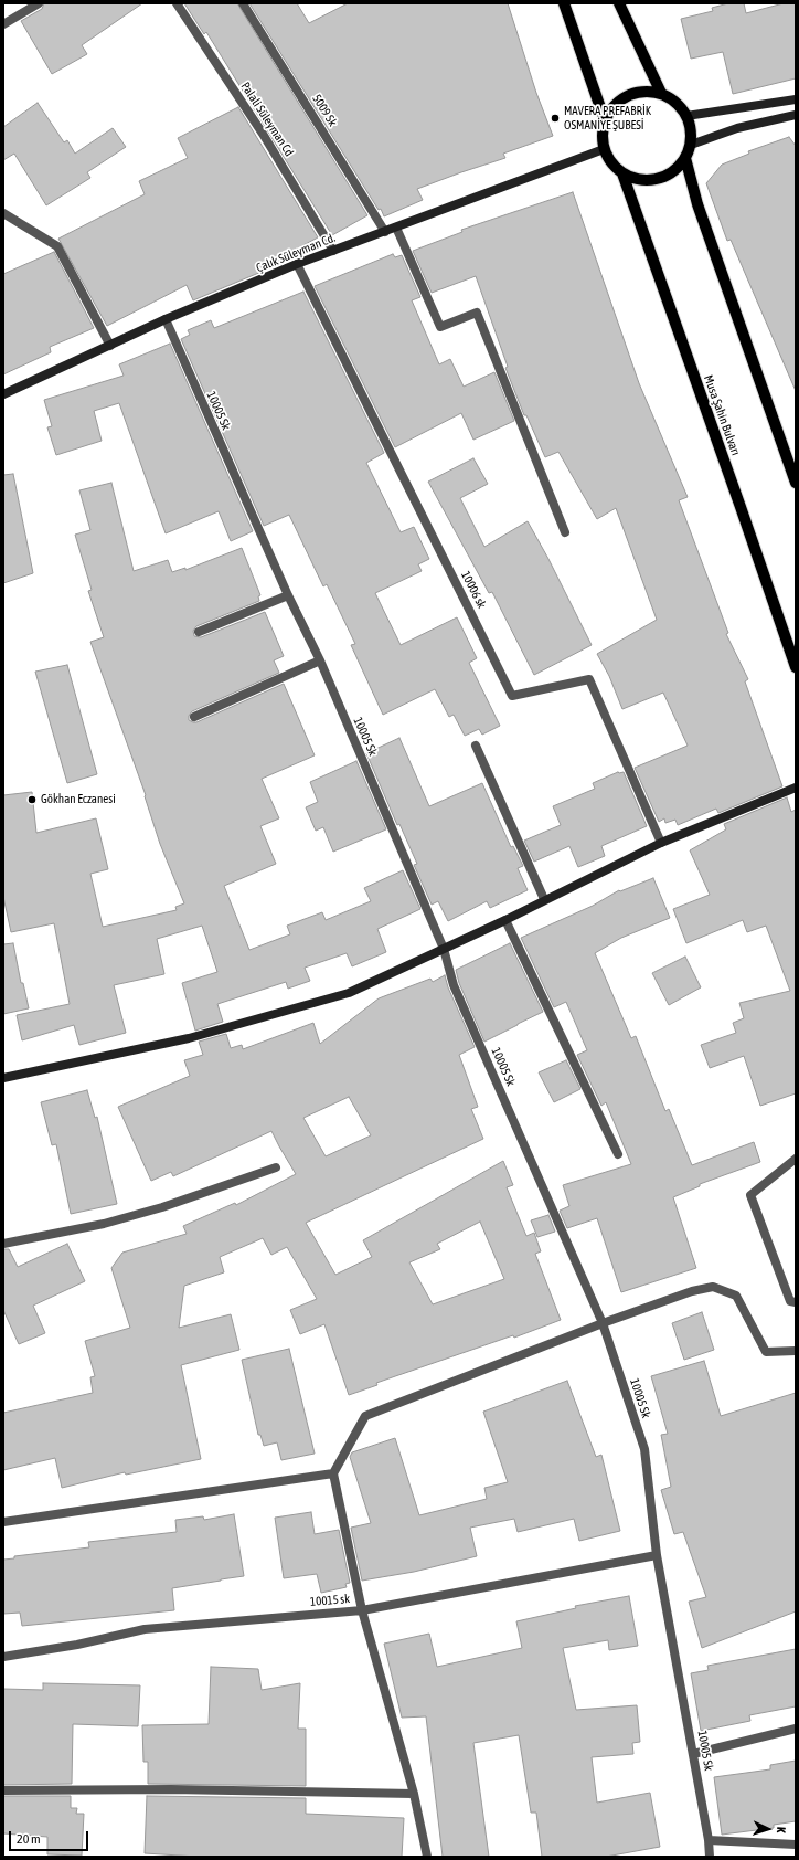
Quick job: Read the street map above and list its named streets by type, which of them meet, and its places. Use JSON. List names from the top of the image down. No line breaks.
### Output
{"streets":{"main road":["Çalık Süleyman Cd.","Musa Şahin Bulvarı"],"street":["5009 Sk","Palali Süleyman Cd","10005 Sk","10006 sk","10015 sk"]},"crossings":[["5009 Sk","Çalık Süleyman Cd."],["Palali Süleyman Cd","Çalık Süleyman Cd."],["Çalık Süleyman Cd.","10005 Sk"],["Çalık Süleyman Cd.","Musa Şahin Bulvarı"],["Çalık Süleyman Cd.","10006 sk"],["10005 Sk","10015 sk"]],"places":["MAVERA PREFABRİK OSMANİYE ŞUBESİ","Gökhan Eczanesi"],"scale_bar":"20 m","north":"right"}
